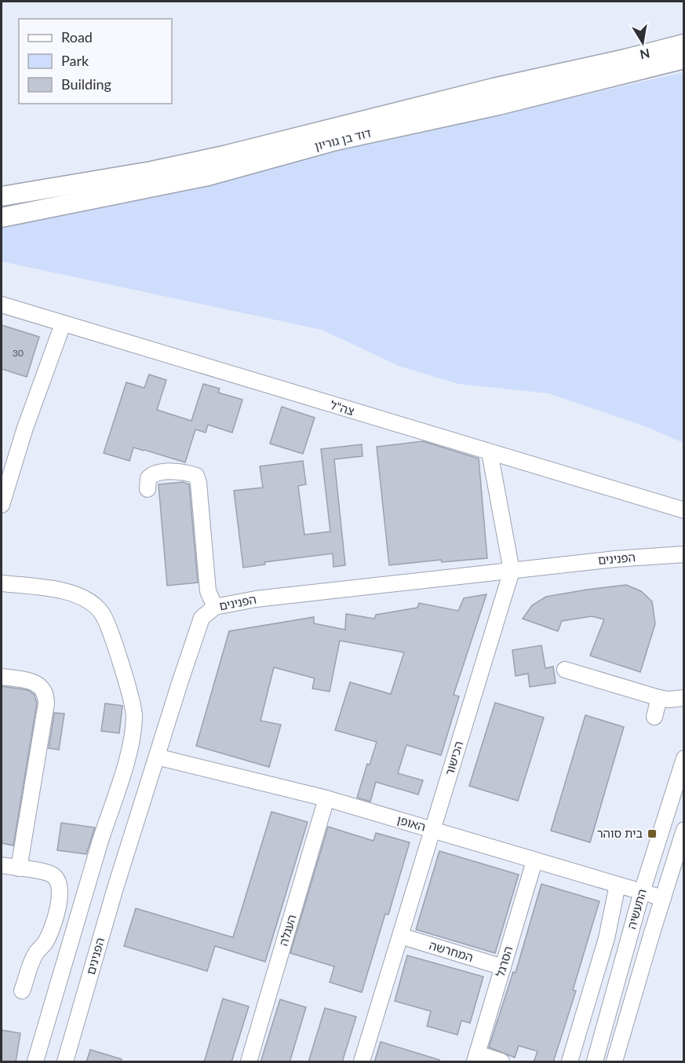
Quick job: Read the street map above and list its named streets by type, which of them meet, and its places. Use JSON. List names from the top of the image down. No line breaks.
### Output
{"streets":{"main road":["דוד בן גוריון"],"street":["צה\"ל","הפנינים","הכישור","האופן","התעשיה","העגלה","המחרשה","הסרגל"]},"crossings":[["צה\"ל","הכישור"],["הפנינים","הכישור"],["הפנינים","האופן"],["הכישור","האופן"],["הכישור","המחרשה"],["האופן","התעשיה"],["האופן","העגלה"],["האופן","הסרגל"],["המחרשה","הסרגל"]],"places":{"transit":["בית סוהר"]},"house_numbers":["30"],"legend":["Road","Park","Building"],"north":"bottom"}
